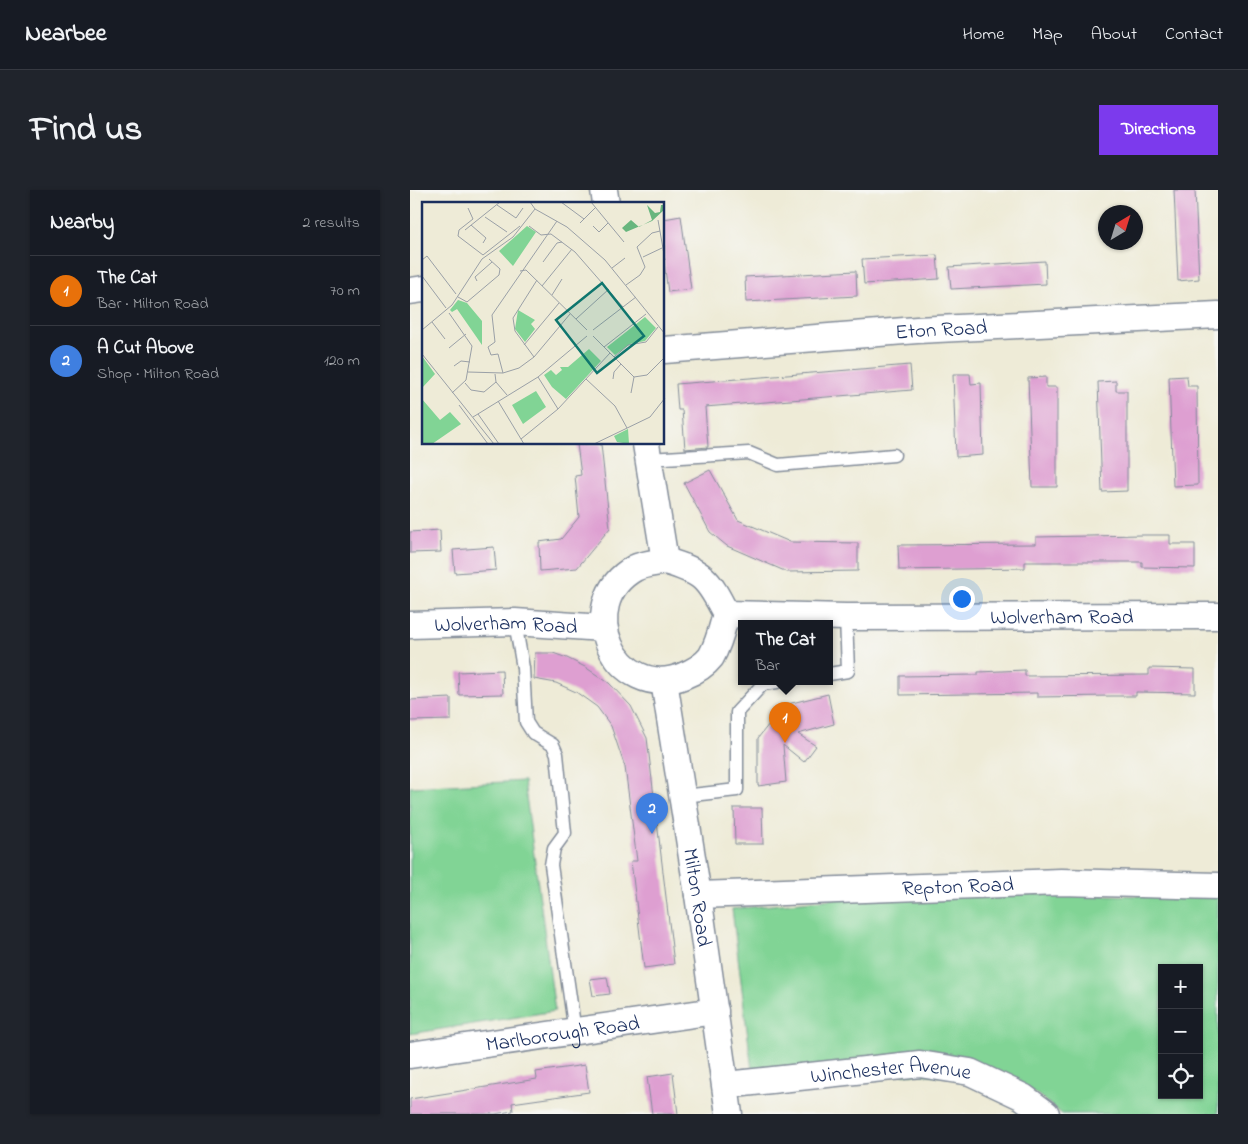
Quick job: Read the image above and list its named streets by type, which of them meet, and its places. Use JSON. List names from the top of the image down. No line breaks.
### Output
{"streets":{"street":["Eton Road","Wolverham Road","Repton Road","Milton Road","Marlborough Road","Winchester Avenue"]},"crossings":[["Wolverham Road","Milton Road"],["Repton Road","Milton Road"],["Milton Road","Marlborough Road"],["Milton Road","Winchester Avenue"]],"north":"top right","page":{"header":"Nearbee","nav":["Home","Map","About","Contact"],"title":"Find us","buttons":"Directions","heading":["Nearby","2 results"],"list":[{"mark":"1","name":"The Cat","note":"Bar · Milton Road","value":"70 m"},{"mark":"2","name":"A Cut Above","note":"Shop · Milton Road","value":"120 m"}],"popup":["The Cat","Bar"],"pins":["1","2"],"map_buttons":["+","−"]}}
